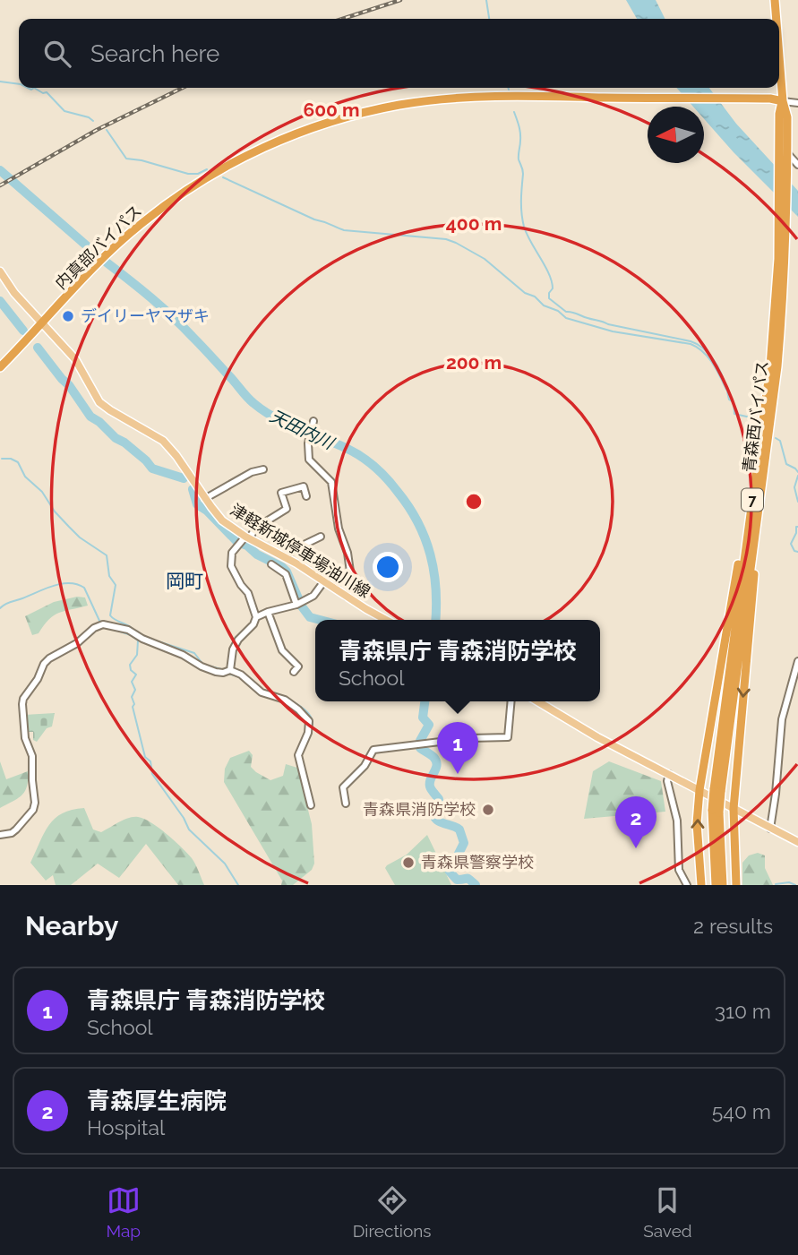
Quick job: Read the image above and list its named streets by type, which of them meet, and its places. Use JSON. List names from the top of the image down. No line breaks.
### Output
{"streets":{"highway":["内真部バイパス","青森西バイパス","7"],"main road":["津軽新城停車場油川線"]},"crossings":[["内真部バイパス","青森西バイパス"],["内真部バイパス","津軽新城停車場油川線"]],"districts":["岡町"],"water":["天田内川"],"places":["デイリーヤマザキ","青森県消防学校","青森県警察学校"],"north":"left","page":{"search":"Search here","popup":["青森県庁 青森消防学校","School"],"pins":["1","2"],"heading":["Nearby","2 results"],"list":[{"mark":"1","name":"青森県庁 青森消防学校","note":"School","value":"310 m"},{"mark":"2","name":"青森厚生病院","note":"Hospital","value":"540 m"}],"nav":["Map","Directions","Saved"]},"rings":["600 m","400 m","200 m"]}
